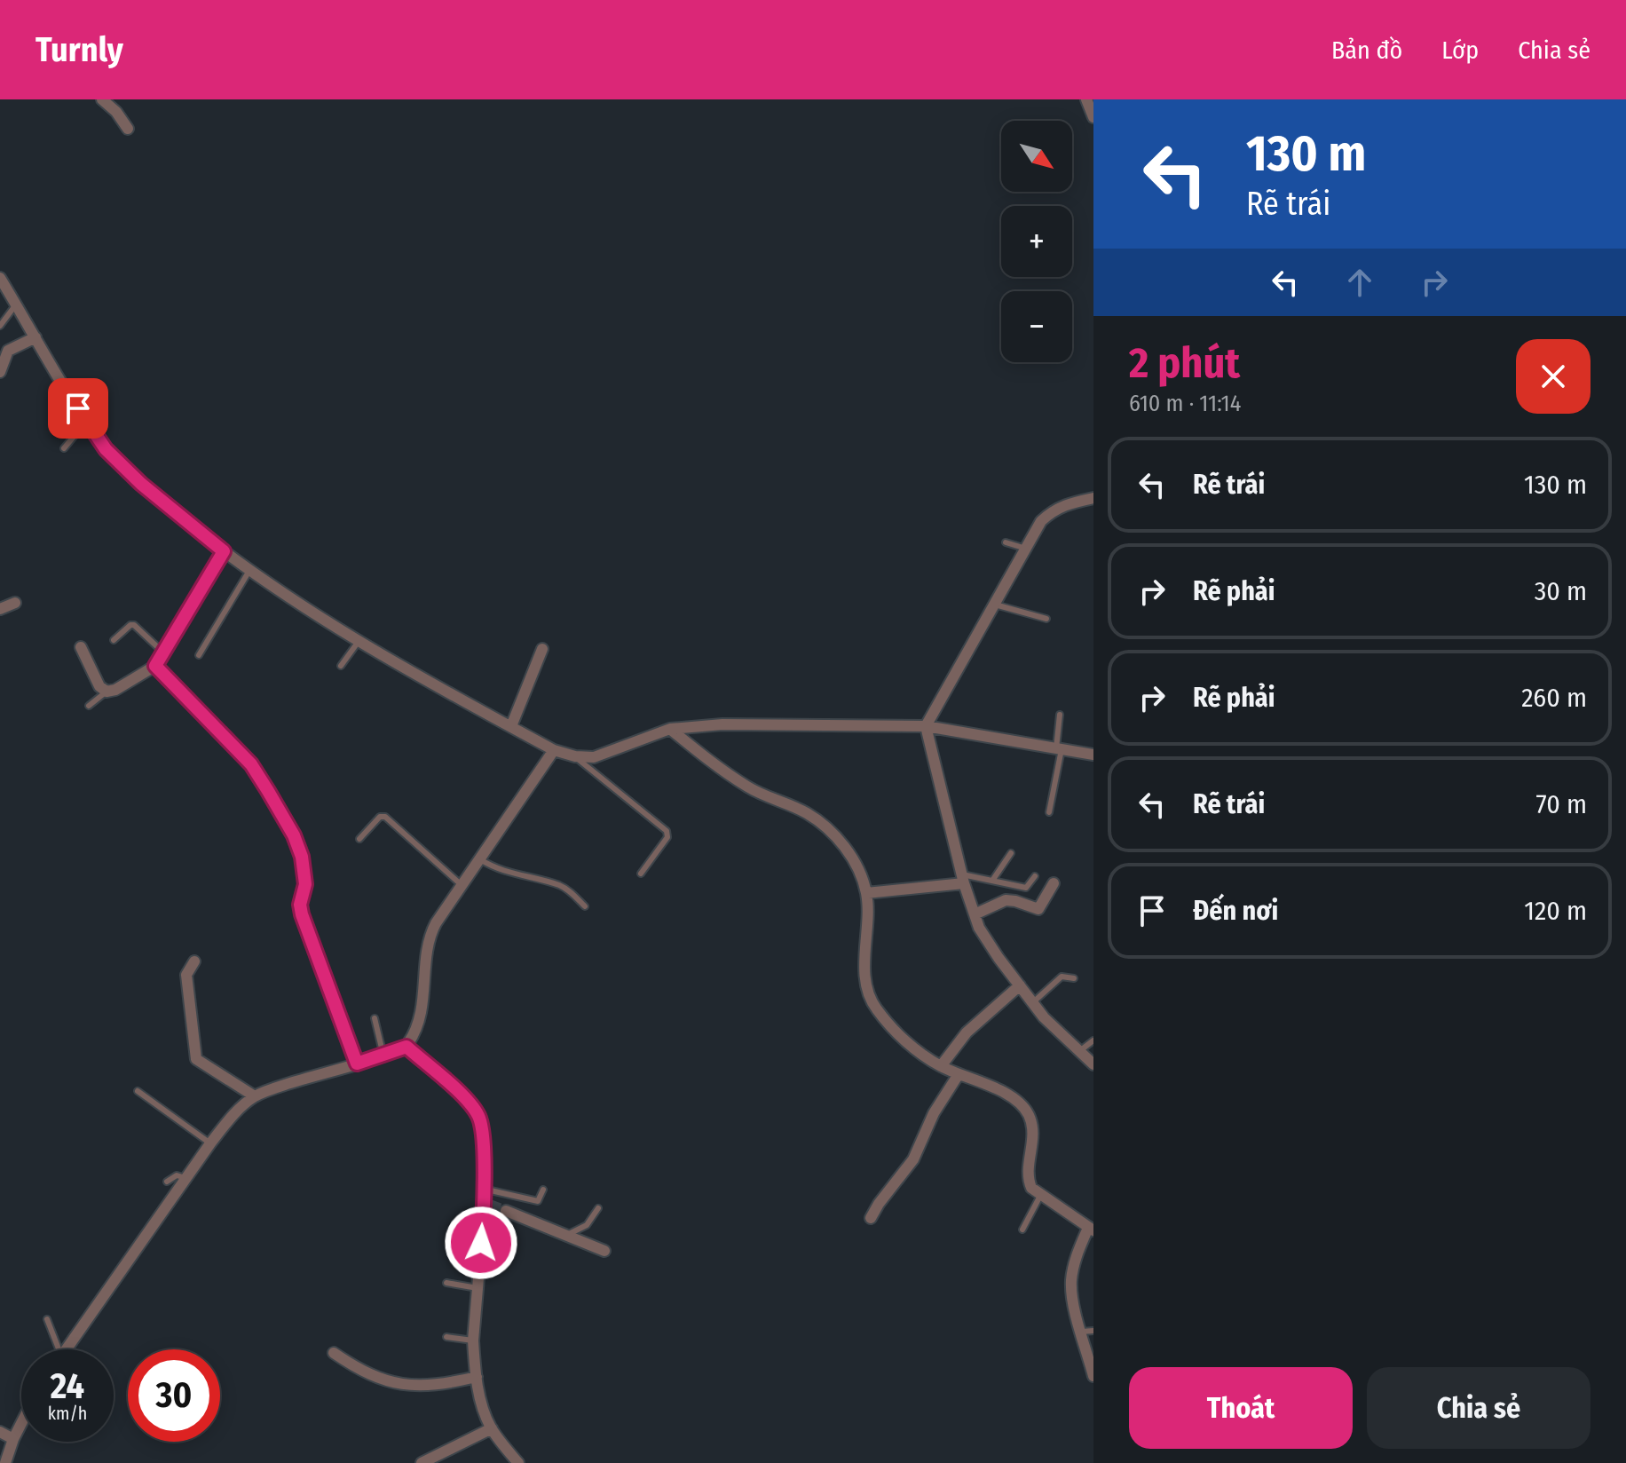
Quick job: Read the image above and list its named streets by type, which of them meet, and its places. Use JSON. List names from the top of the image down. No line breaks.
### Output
{"north":"bottom right","page":{"header":"Turnly","nav":["Bản đồ","Lớp","Chia sẻ"],"turn":["130 m","Rẽ trái"],"map_buttons":["+","−"],"heading":["2 phút","610 m · 11:14"],"list":[{"name":"Rẽ trái","value":"130 m"},{"name":"Rẽ phải","value":"30 m"},{"name":"Rẽ phải","value":"260 m"},{"name":"Rẽ trái","value":"70 m"},{"name":"Đến nơi","value":"120 m"}],"speed":"24 km/h","limit":"30","buttons":["Thoát","Chia sẻ"]}}
